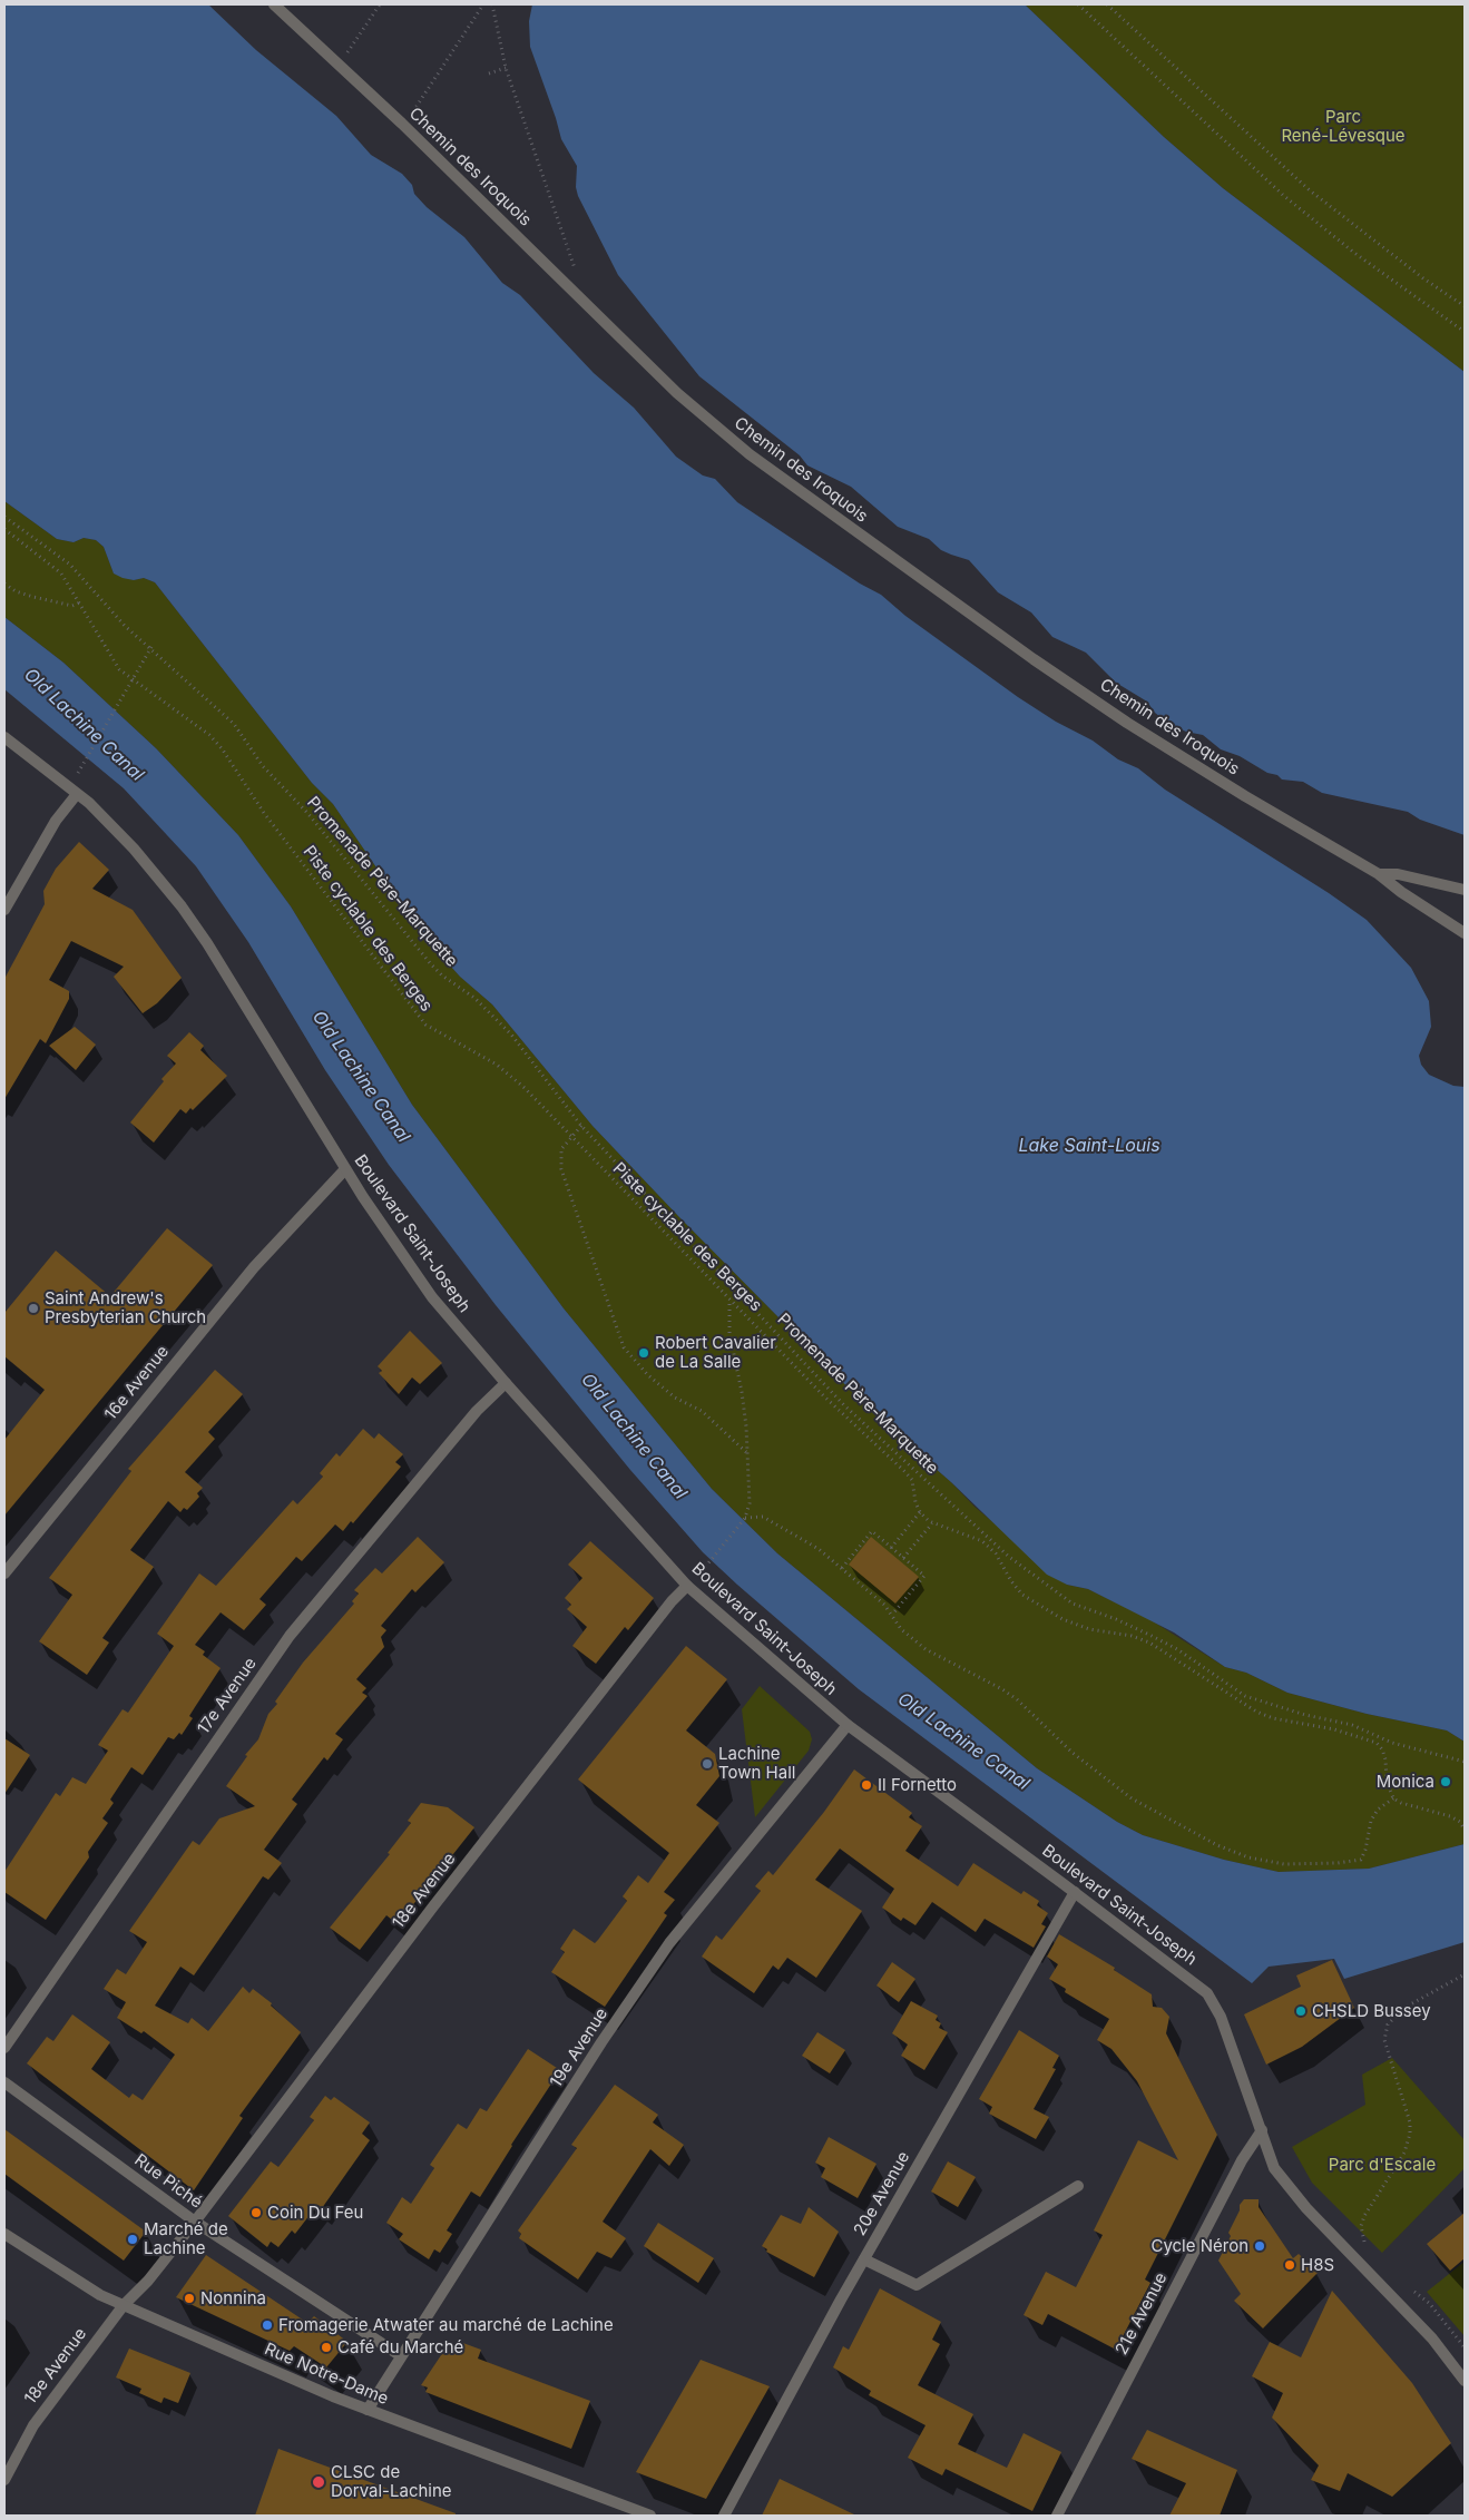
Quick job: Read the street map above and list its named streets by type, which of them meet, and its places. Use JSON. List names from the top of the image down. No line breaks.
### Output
{"streets":{"street":["Chemin des Iroquois","Boulevard Saint-Joseph","16e Avenue","17e Avenue","18e Avenue","19e Avenue","Rue Piché","20e Avenue","21e Avenue","Rue Notre-Dame"],"path":["Promenade Père-Marquette","Piste cyclable des Berges"]},"crossings":[["Boulevard Saint-Joseph","16e Avenue"],["Boulevard Saint-Joseph","17e Avenue"],["Boulevard Saint-Joseph","18e Avenue"],["Boulevard Saint-Joseph","19e Avenue"],["Boulevard Saint-Joseph","20e Avenue"],["Boulevard Saint-Joseph","21e Avenue"],["18e Avenue","Rue Piché"],["18e Avenue","Rue Notre-Dame"],["19e Avenue","Rue Piché"],["19e Avenue","Rue Notre-Dame"]],"water":["Old Lachine Canal","Lake Saint-Louis"],"parks":["Parc René-Lévesque","Parc d'Escale"],"places":["Saint Andrew's Presbyterian Church","Robert Cavalier de La Salle","Lachine Town Hall","Monica","Il Fornetto","CHSLD Bussey","Coin Du Feu","Marché de Lachine","Cycle Néron","H8S","Nonnina","Fromagerie Atwater au marché de Lachine","Café du Marché","CLSC de Dorval-Lachine"]}
